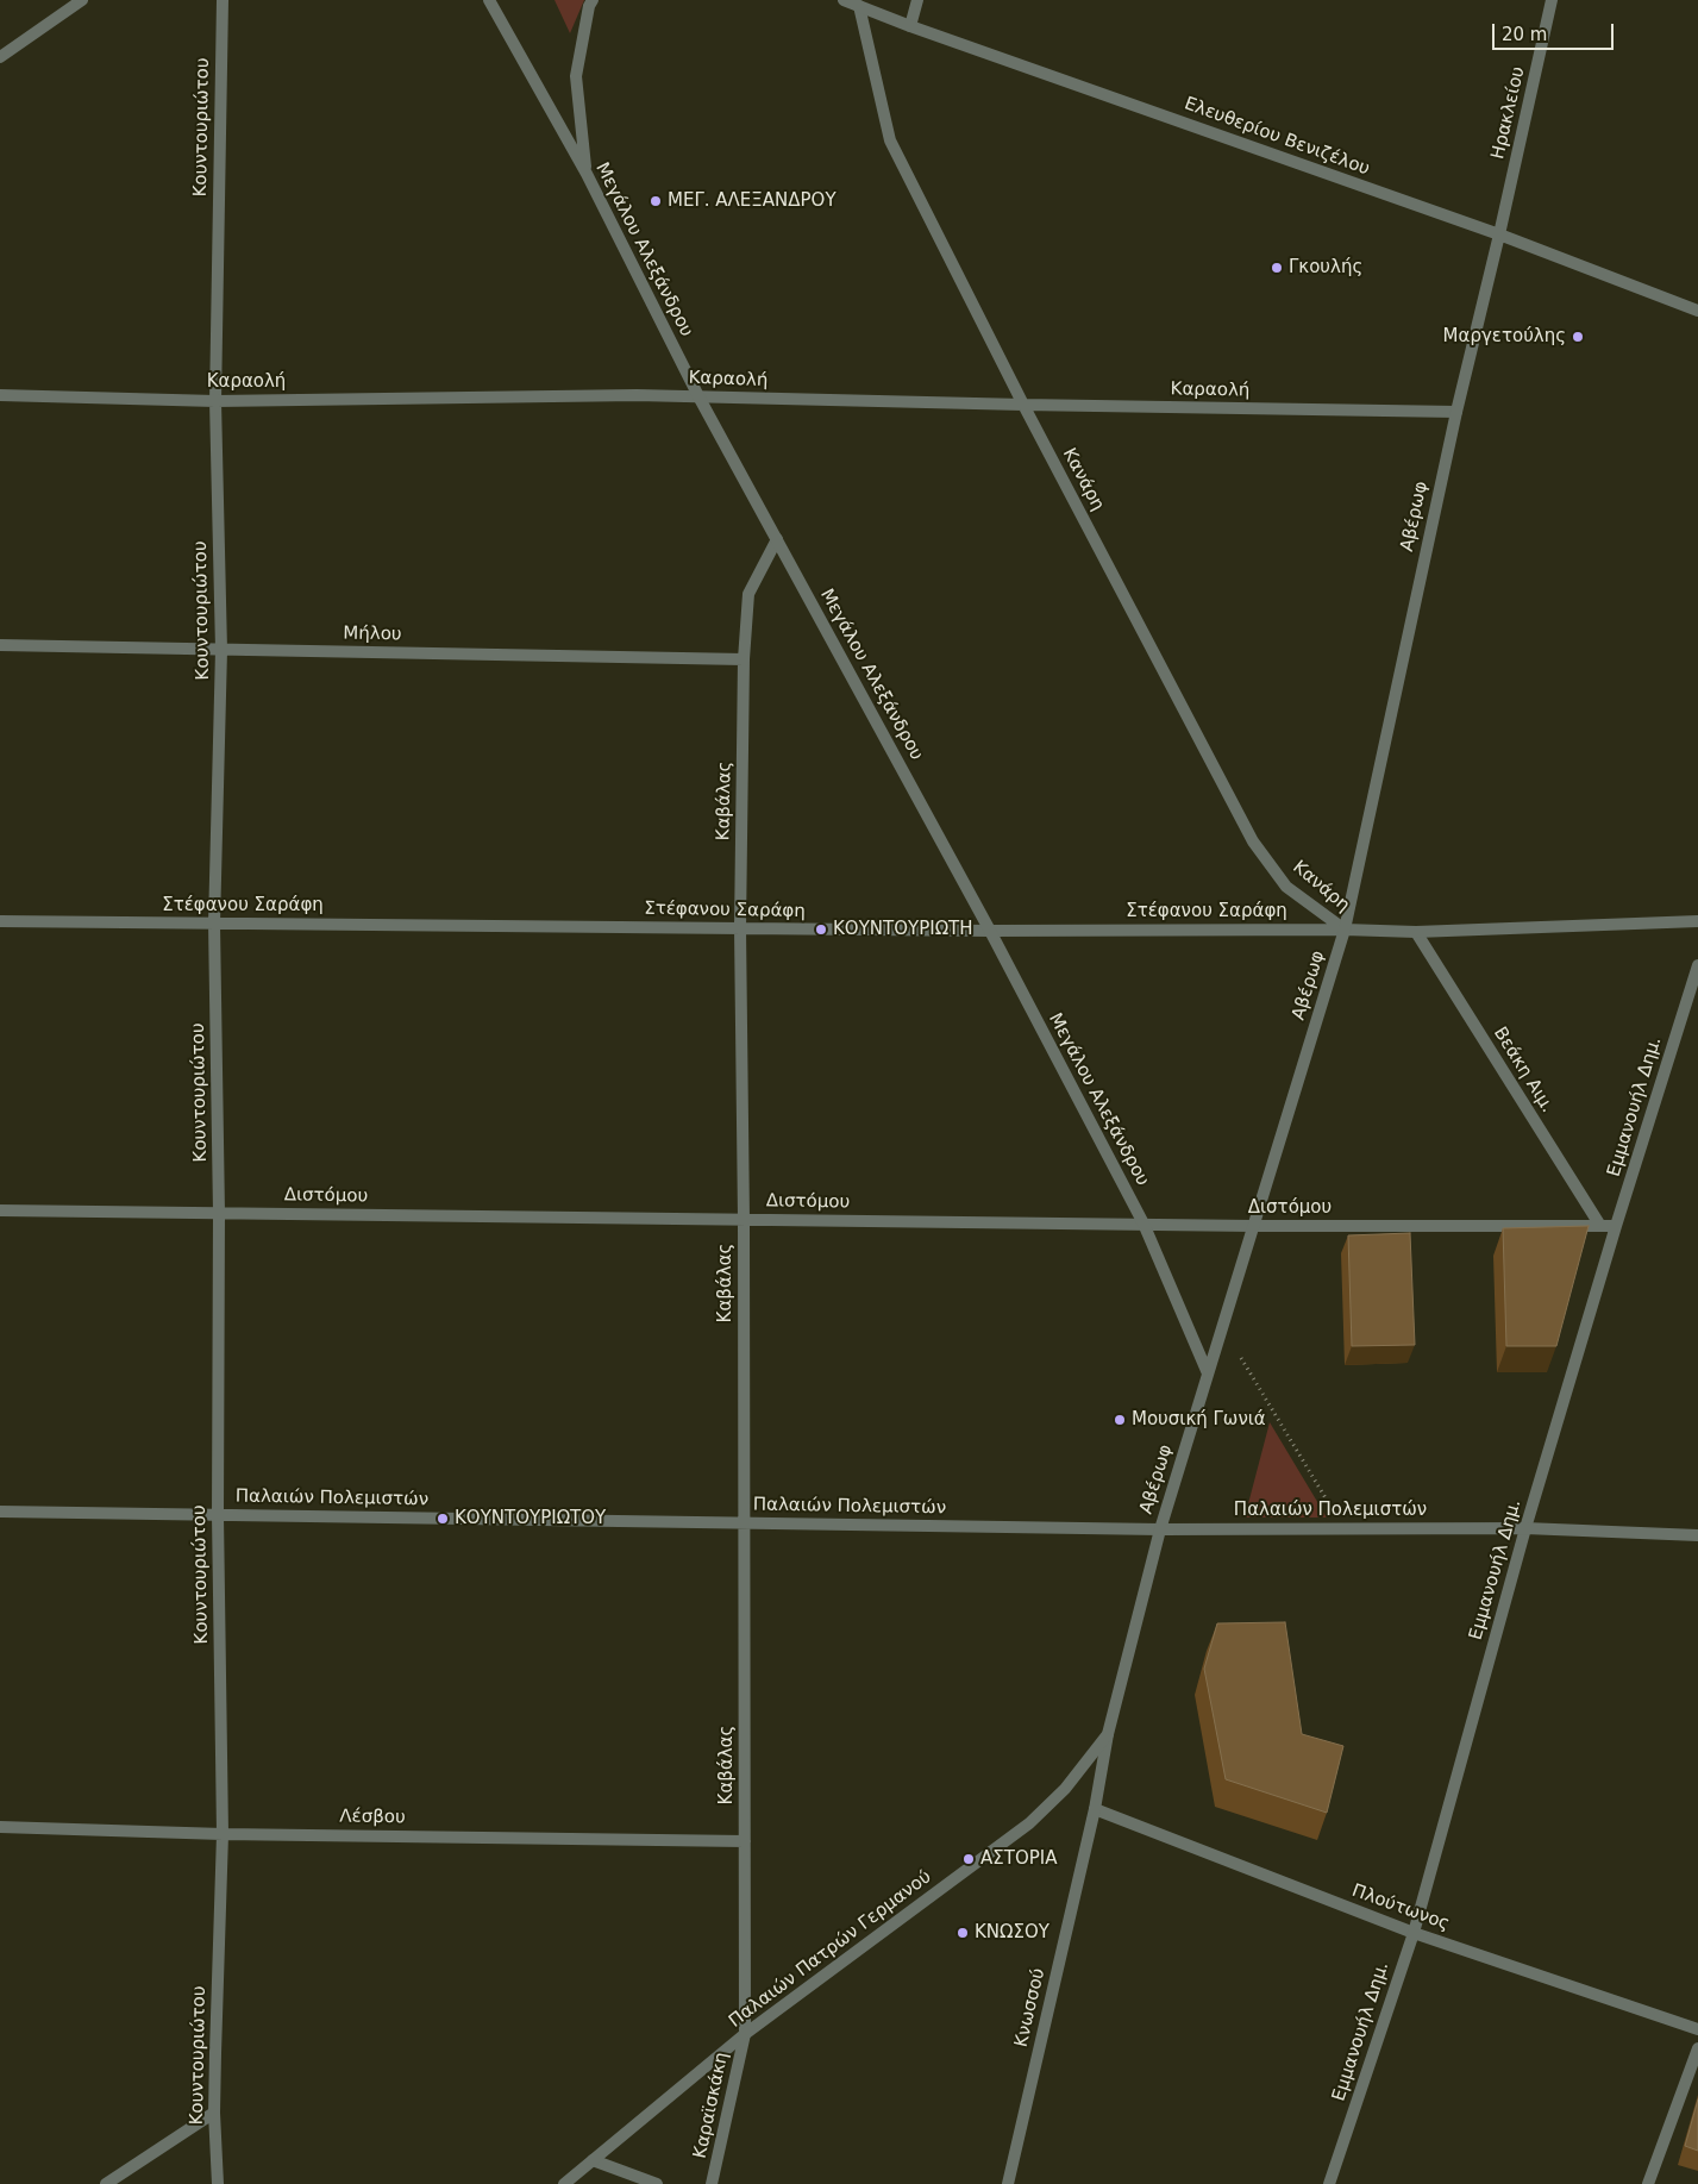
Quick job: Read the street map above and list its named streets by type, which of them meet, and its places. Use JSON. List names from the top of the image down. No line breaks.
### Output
{"streets":{"street":["Ηρακλείου","Κουντουριώτου","Ελευθερίου Βενιζέλου","Μεγάλου Αλεξάνδρου","Καραολή","Κανάρη","Αβέρωφ","Μήλου","Καβάλας","Στέφανου Σαράφη","Βεάκη Αιμ.","Εμμανουήλ Δημ.","Διστόμου","Παλαιών Πολεμιστών","Λέσβου","Πλούτωνος","Παλαιών Πατρών Γερμανού","Κνωσσού","Καραϊσκάκη"]},"crossings":[["Ηρακλείου","Ελευθερίου Βενιζέλου"],["Ηρακλείου","Αβέρωφ"],["Κουντουριώτου","Καραολή"],["Κουντουριώτου","Μήλου"],["Κουντουριώτου","Στέφανου Σαράφη"],["Κουντουριώτου","Διστόμου"],["Κουντουριώτου","Παλαιών Πολεμιστών"],["Κουντουριώτου","Λέσβου"],["Ελευθερίου Βενιζέλου","Κανάρη"],["Ελευθερίου Βενιζέλου","Αβέρωφ"],["Μεγάλου Αλεξάνδρου","Καραολή"],["Μεγάλου Αλεξάνδρου","Αβέρωφ"],["Μεγάλου Αλεξάνδρου","Καβάλας"],["Μεγάλου Αλεξάνδρου","Στέφανου Σαράφη"],["Μεγάλου Αλεξάνδρου","Διστόμου"],["Καραολή","Κανάρη"],["Καραολή","Αβέρωφ"],["Κανάρη","Αβέρωφ"],["Κανάρη","Στέφανου Σαράφη"],["Αβέρωφ","Στέφανου Σαράφη"],["Αβέρωφ","Διστόμου"],["Αβέρωφ","Παλαιών Πολεμιστών"],["Αβέρωφ","Παλαιών Πατρών Γερμανού"],["Αβέρωφ","Κνωσσού"],["Μήλου","Καβάλας"],["Καβάλας","Στέφανου Σαράφη"],["Καβάλας","Διστόμου"],["Καβάλας","Παλαιών Πολεμιστών"],["Καβάλας","Λέσβου"],["Καβάλας","Παλαιών Πατρών Γερμανού"],["Καβάλας","Καραϊσκάκη"],["Στέφανου Σαράφη","Βεάκη Αιμ."],["Βεάκη Αιμ.","Διστόμου"],["Εμμανουήλ Δημ.","Διστόμου"],["Εμμανουήλ Δημ.","Παλαιών Πολεμιστών"],["Εμμανουήλ Δημ.","Πλούτωνος"],["Πλούτωνος","Κνωσσού"],["Παλαιών Πατρών Γερμανού","Κνωσσού"],["Παλαιών Πατρών Γερμανού","Καραϊσκάκη"]],"places":["ΜΕΓ. ΑΛΕΞΑΝΔΡΟΥ","Γκουλής","Μαργετούλης","ΚΟΥΝΤΟΥΡΙΩΤΗ","Μουσική Γωνιά","ΚΟΥΝΤΟΥΡΙΩΤΟΥ","ΑΣΤΟΡΙΑ","ΚΝΩΣΟΥ"],"scale_bar":"20 m"}
